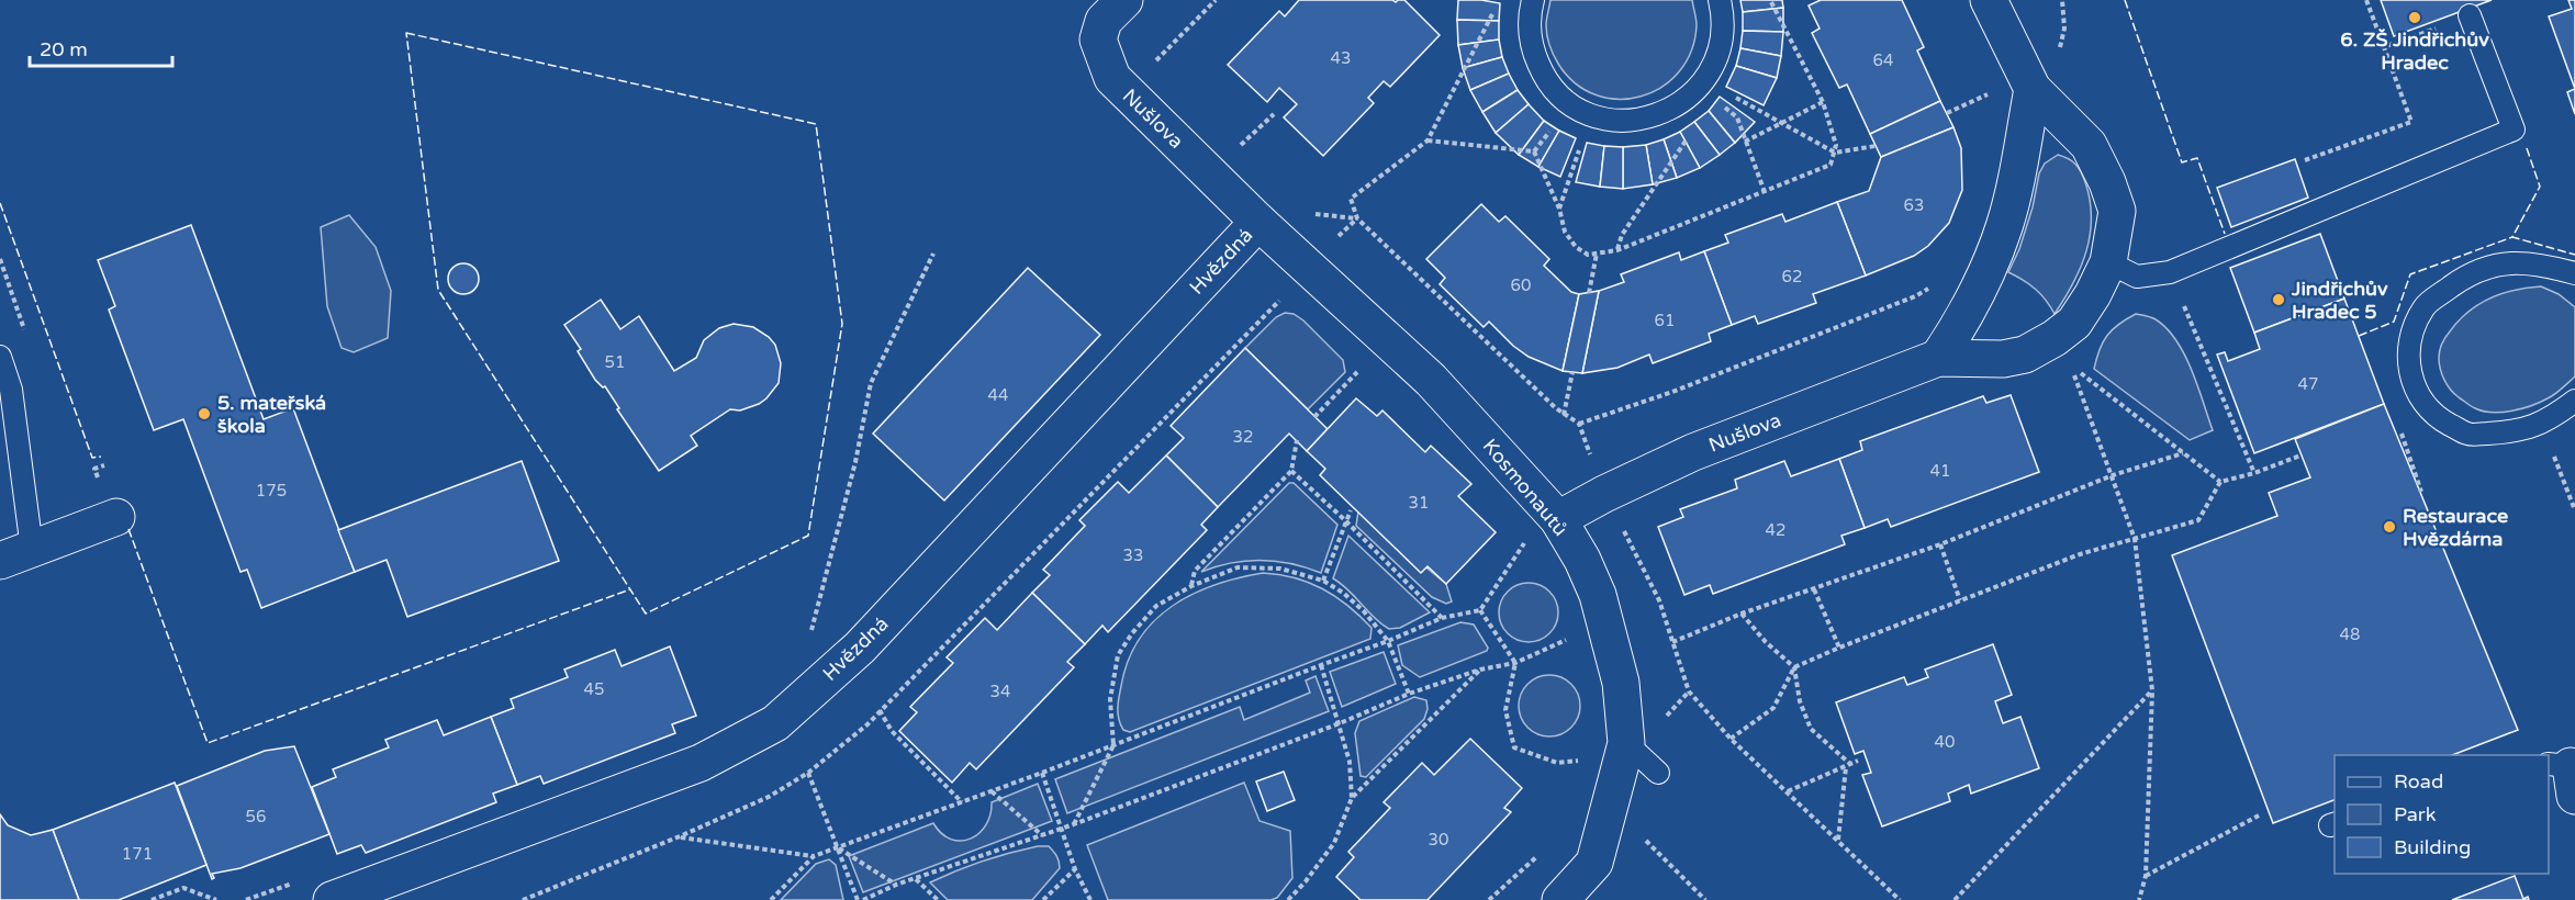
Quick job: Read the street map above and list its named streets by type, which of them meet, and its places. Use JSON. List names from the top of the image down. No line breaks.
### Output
{"streets":{"street":["Nušlova","Hvězdná","Kosmonautů"]},"crossings":[["Nušlova","Hvězdná"],["Nušlova","Kosmonautů"],["Hvězdná","Kosmonautů"]],"places":["6. ZŠ Jindřichův Hradec","Jindřichův Hradec 5","5. mateřská škola","Restaurace Hvězdárna"],"house_numbers":["43","64","63","62","60","61","51","47","44","32","41","175","31","42","33","48","45","34","40","56","30","171"],"legend":["Road","Park","Building"],"scale_bar":"20 m"}
